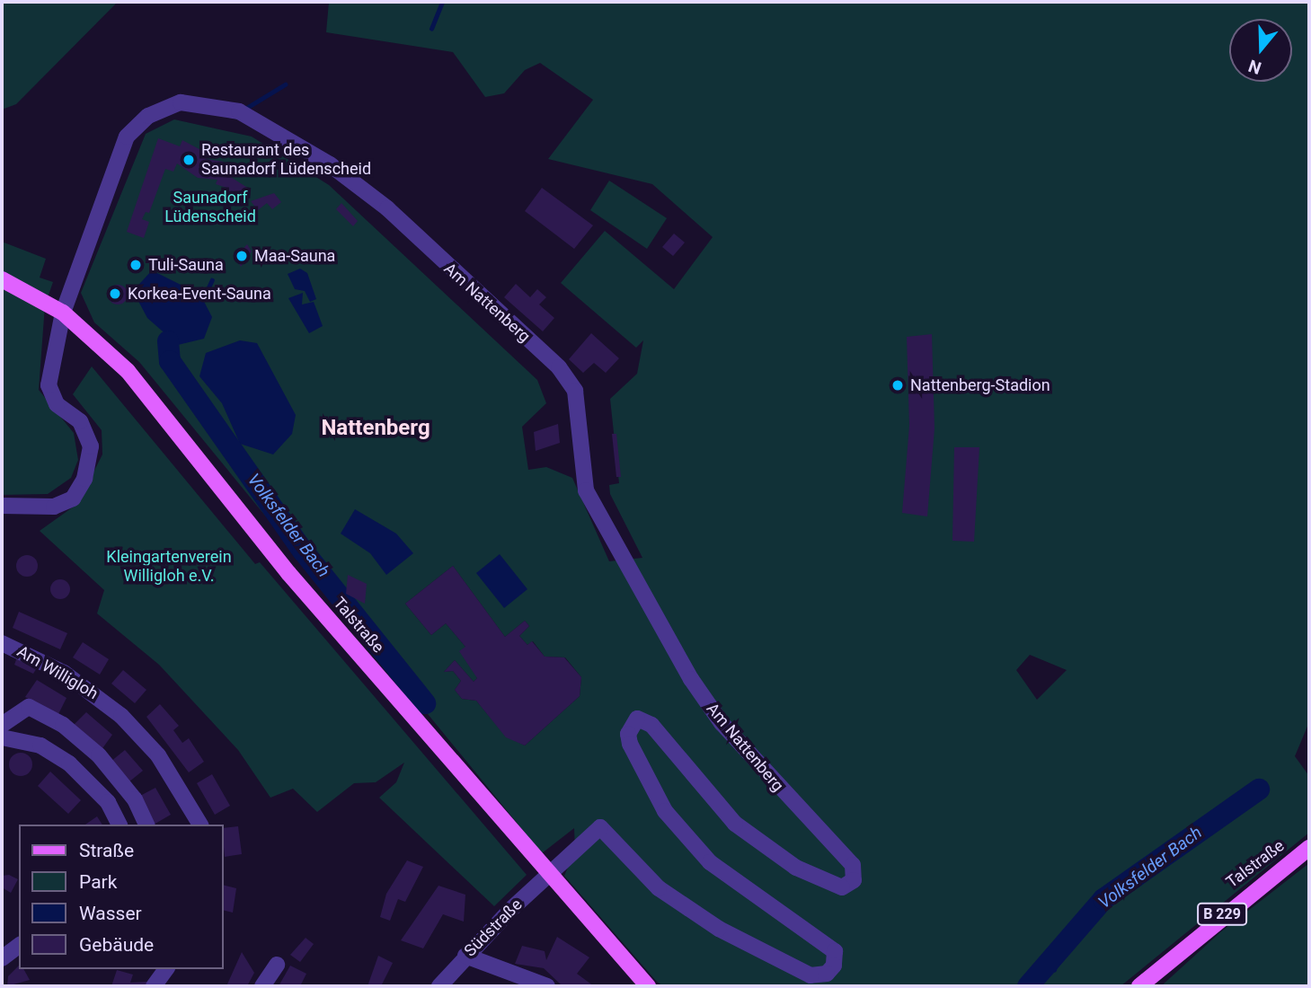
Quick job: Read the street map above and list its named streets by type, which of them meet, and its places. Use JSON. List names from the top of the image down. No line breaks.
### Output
{"streets":{"main road":["Talstraße","B 229"],"street":["Am Nattenberg","Am Willigloh","Südstraße"]},"crossings":[["Am Nattenberg","Talstraße"],["Am Nattenberg","Südstraße"],["Talstraße","Südstraße"]],"districts":["Nattenberg"],"water":["Volksfelder Bach"],"parks":["Saunadorf Lüdenscheid","Kleingartenverein Willigloh e.V."],"places":["Restaurant des Saunadorf Lüdenscheid","Maa-Sauna","Tuli-Sauna","Korkea-Event-Sauna","Nattenberg-Stadion"],"legend":["Straße","Park","Wasser","Gebäude"],"north":"bottom"}
